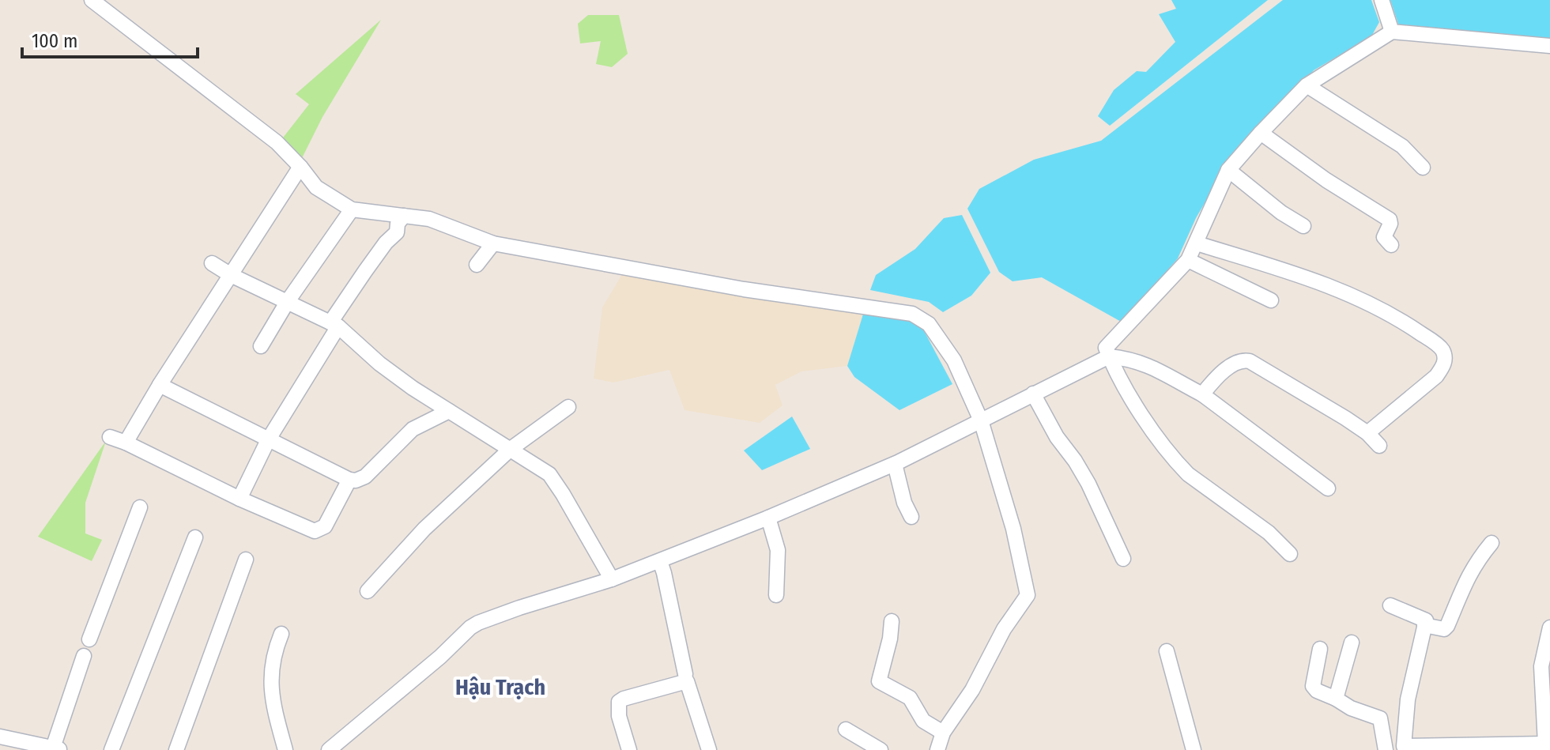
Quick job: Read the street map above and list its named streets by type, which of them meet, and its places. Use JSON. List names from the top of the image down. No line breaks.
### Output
{"districts":["Hậu Trạch"],"scale_bar":"100 m"}
